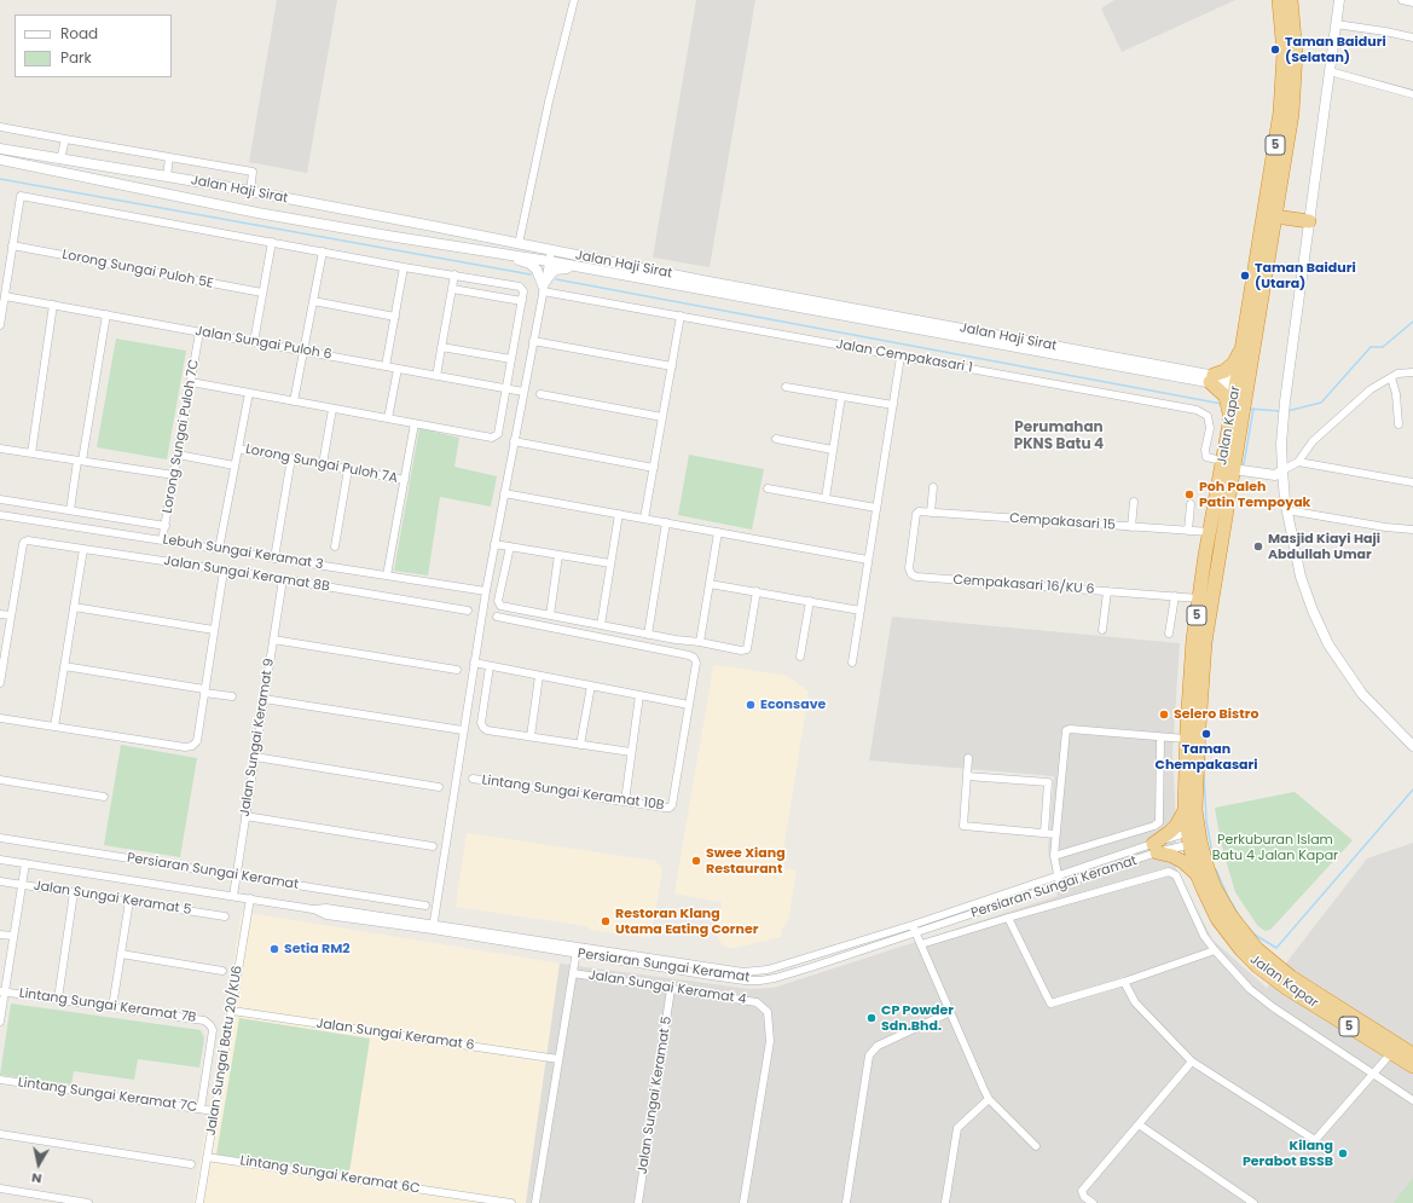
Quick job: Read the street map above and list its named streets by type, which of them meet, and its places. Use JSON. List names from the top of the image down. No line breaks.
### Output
{"streets":{"highway":["5","Jalan Kapar"],"main road":["Jalan Haji Sirat"],"street":["Lorong Sungai Puloh 5E","Jalan Sungai Puloh 6","Jalan Cempakasari 1","Lorong Sungai Puloh 7C","Lorong Sungai Puloh 7A","Cempakasari 15","Lebuh Sungai Keramat 3","Jalan Sungai Keramat 8B","Cempakasari 16/KU 6","Jalan Sungai Keramat 9","Lintang Sungai Keramat 10B","Persiaran Sungai Keramat","Jalan Sungai Keramat 5","Jalan Sungai Keramat 4","Lintang Sungai Keramat 7B","Jalan Sungai Keramat 6","Jalan Sungai Batu 20/KU6","Lintang Sungai Keramat 7C","Lintang Sungai Keramat 6C"]},"crossings":[["Jalan Haji Sirat","Jalan Kapar"],["Jalan Sungai Puloh 6","Lorong Sungai Puloh 7C"],["Jalan Cempakasari 1","Jalan Kapar"],["Jalan Kapar","Cempakasari 15"],["Jalan Kapar","Cempakasari 16/KU 6"],["Jalan Kapar","Persiaran Sungai Keramat"],["Lorong Sungai Puloh 7C","Lebuh Sungai Keramat 3"],["Cempakasari 15","Cempakasari 16/KU 6"],["Jalan Sungai Keramat 8B","Jalan Sungai Keramat 9"],["Jalan Sungai Keramat 9","Persiaran Sungai Keramat"],["Persiaran Sungai Keramat","Jalan Sungai Batu 20/KU6"],["Jalan Sungai Keramat 5","Jalan Sungai Keramat 4"],["Lintang Sungai Keramat 7B","Lintang Sungai Keramat 7C"],["Jalan Sungai Keramat 6","Jalan Sungai Batu 20/KU6"],["Jalan Sungai Batu 20/KU6","Lintang Sungai Keramat 7C"],["Jalan Sungai Batu 20/KU6","Lintang Sungai Keramat 6C"]],"districts":["Perumahan PKNS Batu 4"],"parks":["Perkuburan Islam Batu 4 Jalan Kapar"],"places":["Taman Baiduri (Selatan)","Taman Baiduri (Utara)","Poh Paleh Patin Tempoyak","Masjid Kiayi Haji Abdullah Umar","Econsave","Selero Bistro","Taman Chempakasari","Swee Xiang Restaurant","Restoran Klang Utama Eating Corner","Setia RM2","CP Powder Sdn.Bhd.","Kilang Perabot BSSB"],"legend":["Road","Park"],"north":"bottom"}
